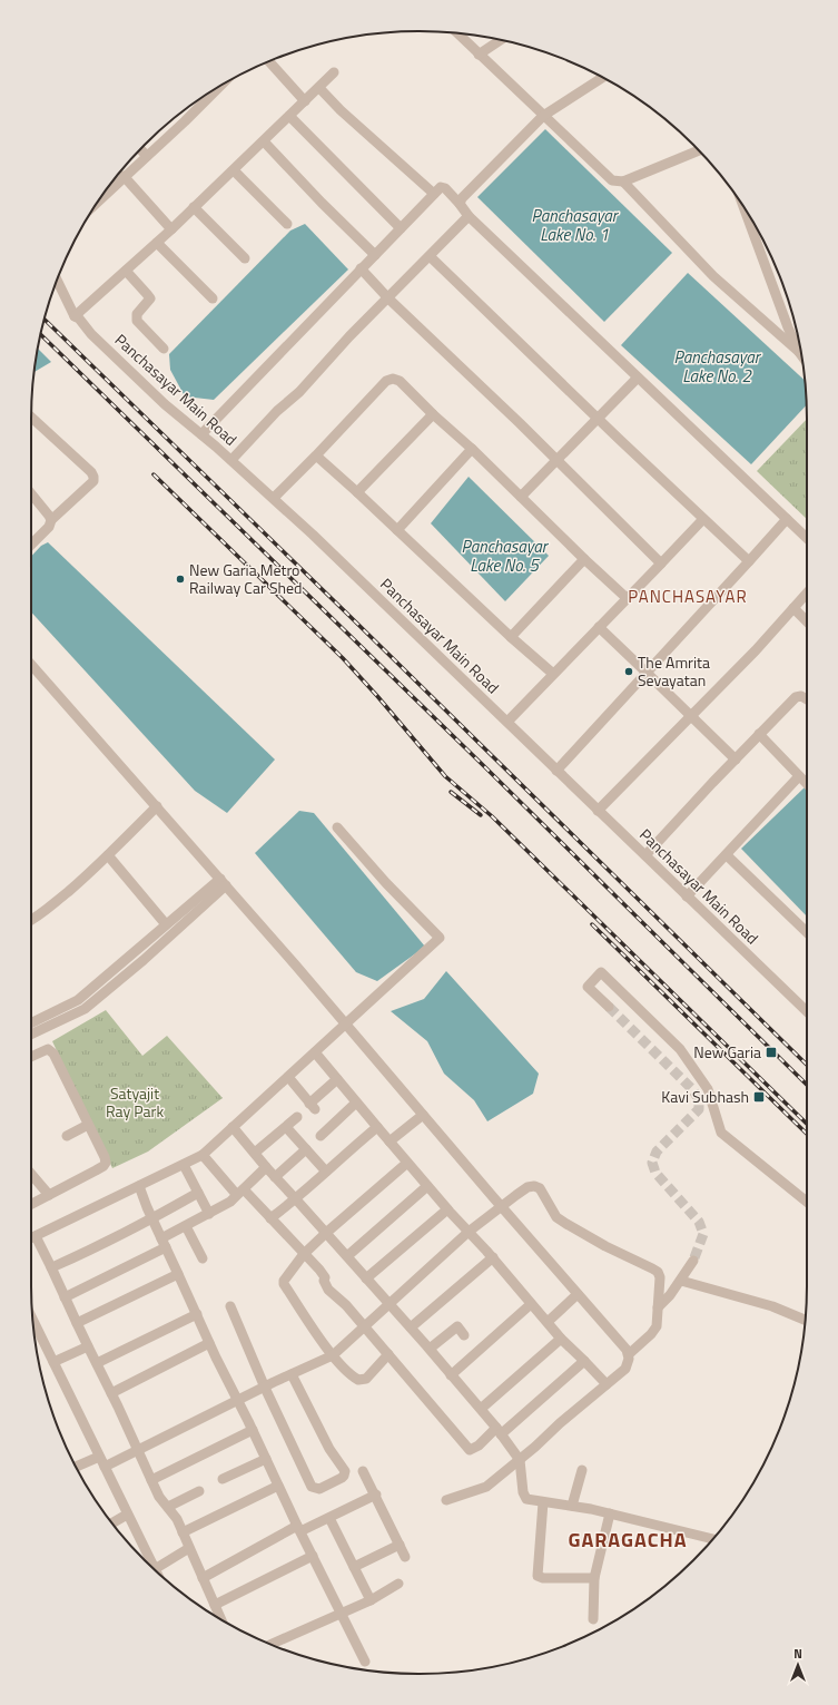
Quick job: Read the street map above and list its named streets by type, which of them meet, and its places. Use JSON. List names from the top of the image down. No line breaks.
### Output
{"streets":{"street":["Panchasayar Main Road"]},"districts":["PANCHASAYAR","GARAGACHA"],"water":["Panchasayar Lake No. 1","Panchasayar Lake No. 2","Panchasayar Lake No. 5"],"parks":["Satyajit Ray Park"],"places":{"other":["New Garia Metro Railway Car Shed","The Amrita Sevayatan"],"transit":["New Garia","Kavi Subhash"]},"north":"top"}
